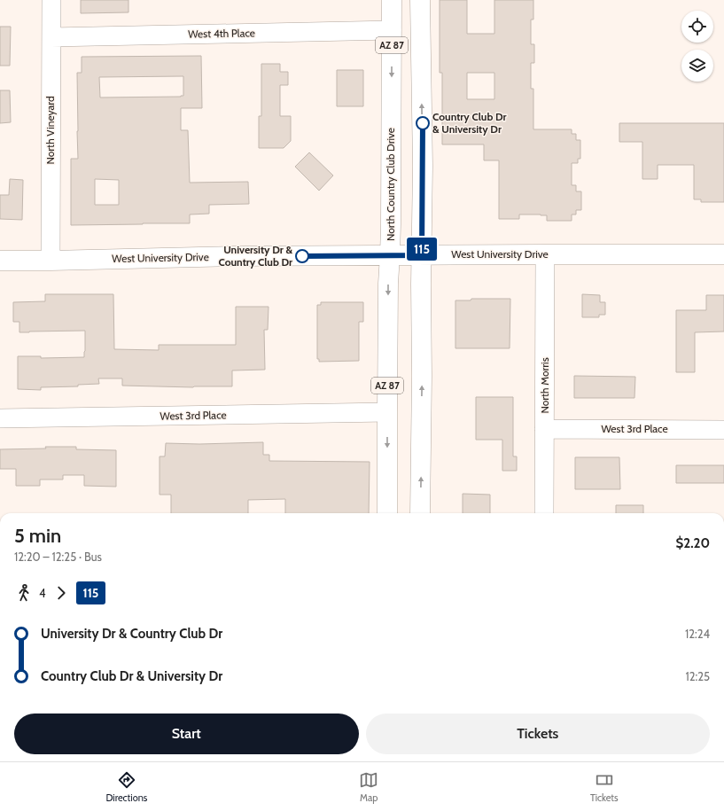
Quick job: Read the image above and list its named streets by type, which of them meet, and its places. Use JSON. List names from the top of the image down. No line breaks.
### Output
{"streets":{"main road":["AZ 87","North Country Club Drive","West University Drive"],"street":["West 4th Place","North Vineyard","North Morris","West 3rd Place"]},"crossings":[["West 4th Place","North Vineyard"],["West 4th Place","North Country Club Drive"],["AZ 87","West University Drive"],["North Vineyard","West University Drive"],["North Country Club Drive","West University Drive"],["North Country Club Drive","West 3rd Place"],["West University Drive","North Morris"],["North Morris","West 3rd Place"]],"places":["Country Club Dr & University Dr","University Dr & Country Club Dr"],"lines":["bus line 115"],"page":{"on_map":"115","heading":["5 min","12:20 – 12:25 · Bus","$2.20"],"legs":["4","115"],"list":[{"name":"University Dr & Country Club Dr","value":"12:24"},{"name":"Country Club Dr & University Dr","value":"12:25"}],"buttons":["Start","Tickets"],"tabs":["Directions","Map","Tickets"]}}
